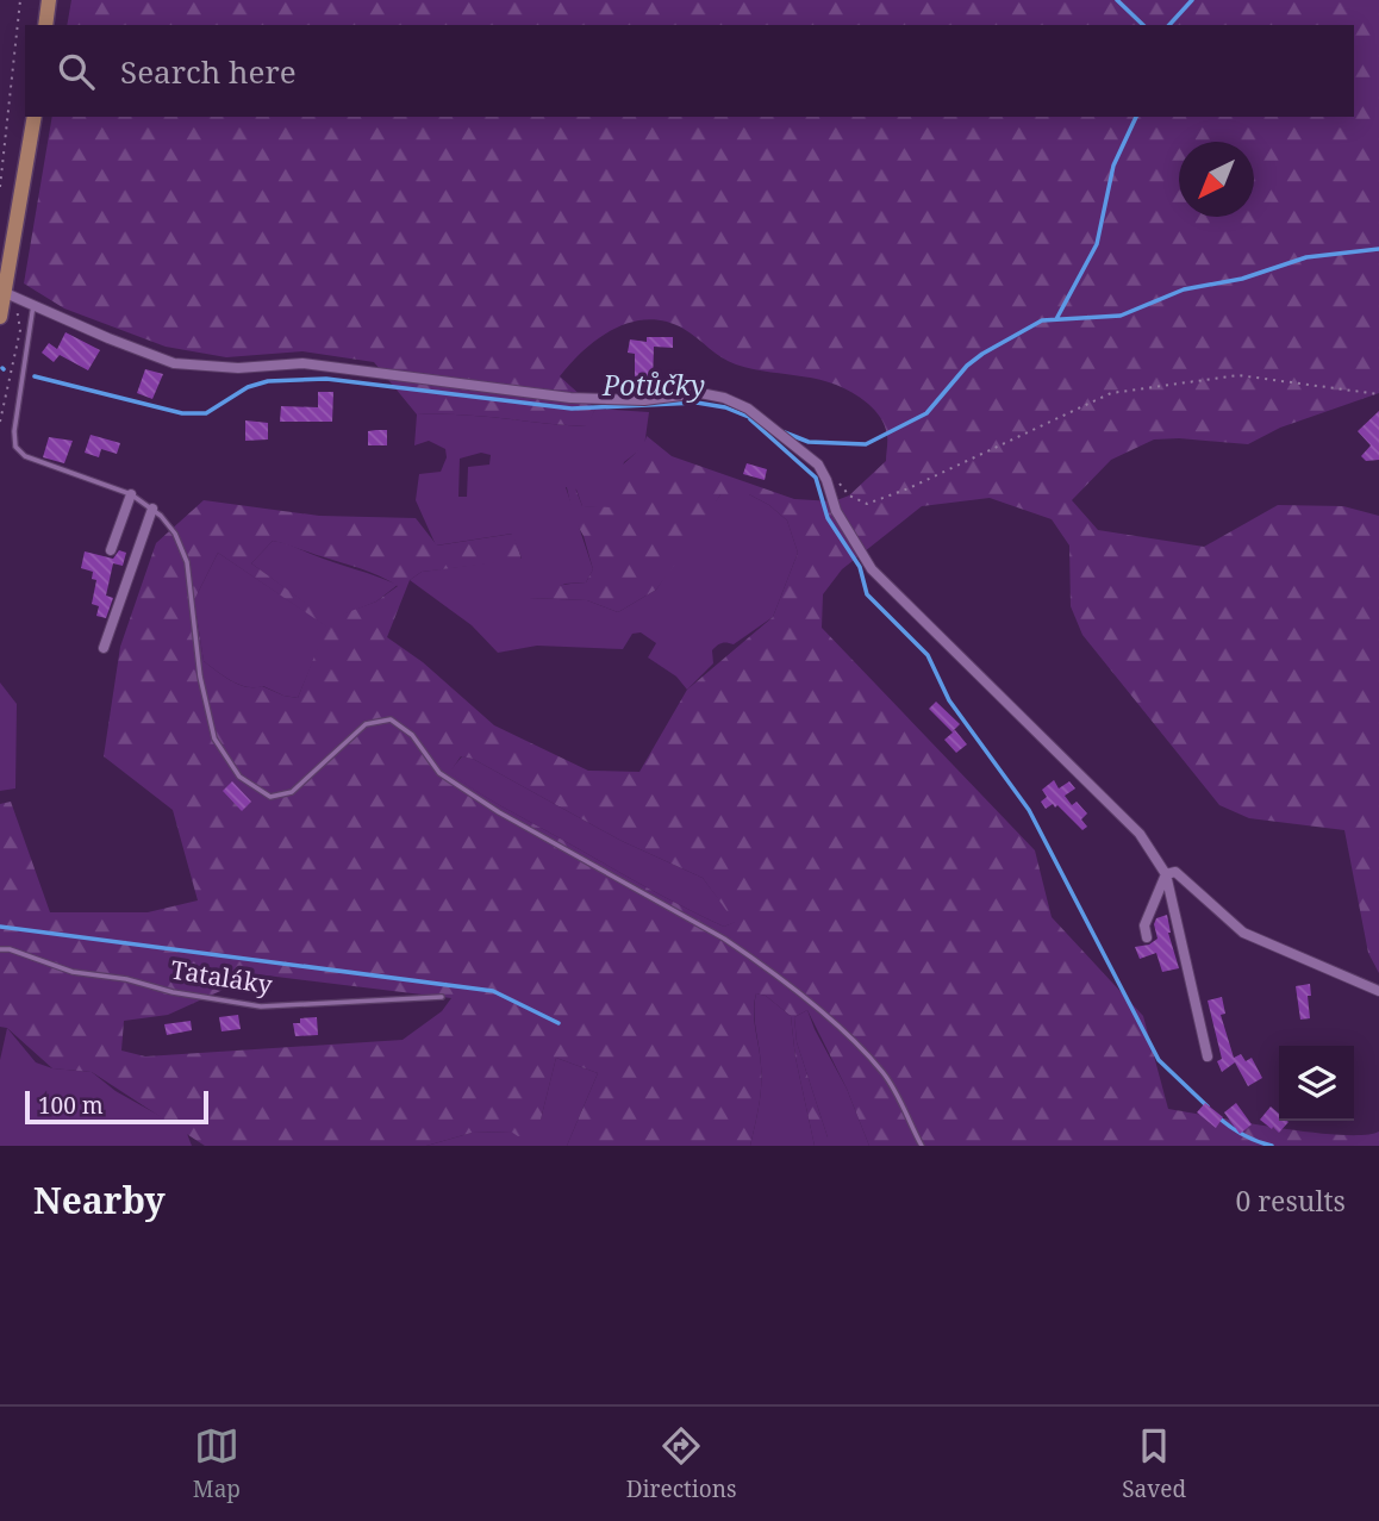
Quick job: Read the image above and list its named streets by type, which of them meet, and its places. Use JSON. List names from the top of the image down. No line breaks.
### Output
{"streets":{"lane":["Tataláky"]},"water":["Potůčky"],"scale_bar":"100 m","north":"bottom left","page":{"search":"Search here","scale":"100 m","heading":["Nearby","0 results"],"nav":["Map","Directions","Saved"]}}
